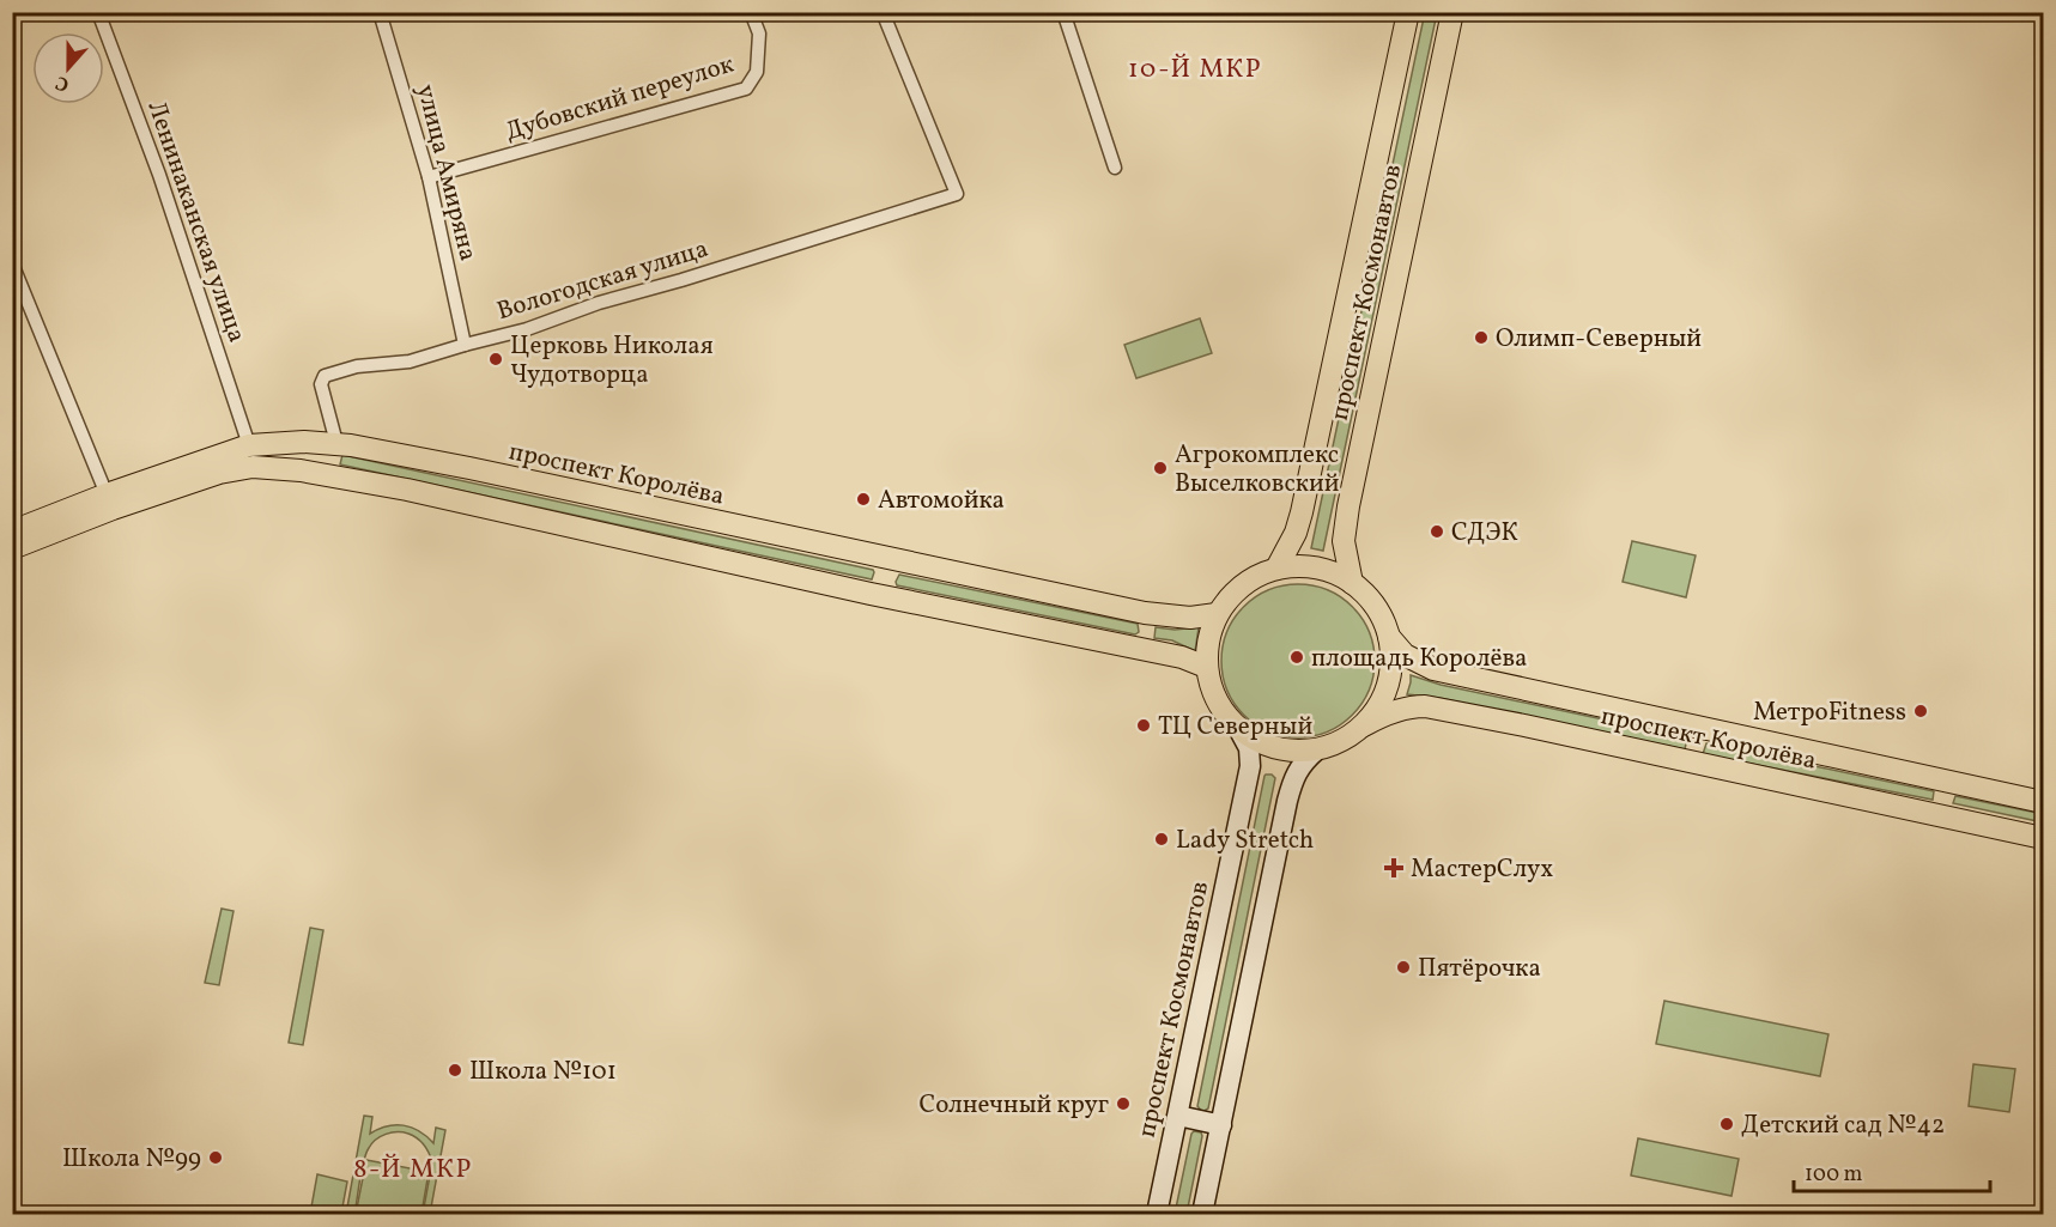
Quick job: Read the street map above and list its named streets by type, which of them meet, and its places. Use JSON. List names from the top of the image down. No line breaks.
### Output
{"streets":{"main road":["проспект Космонавтов","проспект Королёва"],"street":["Дубовский переулок","улица Амиряна","Ленинаканская улица","Вологодская улица"]},"crossings":[["Дубовский переулок","улица Амиряна"],["улица Амиряна","Вологодская улица"],["Ленинаканская улица","проспект Королёва"],["Вологодская улица","проспект Королёва"],["проспект Космонавтов","проспект Королёва"]],"districts":["10-Й МКР","8-Й МКР"],"places":{"other":["Олимп-Северный","Церковь Николая Чудотворца","Агрокомплекс Выселковский","Автомойка","СДЭК","площадь Королёва","МетроFitness","ТЦ Северный","Lady Stretch","Пятёрочка","Школа №101","Солнечный круг","Детский сад №42","Школа №99"],"health":["МастерСлух"]},"scale_bar":"100 m","north":"bottom"}
